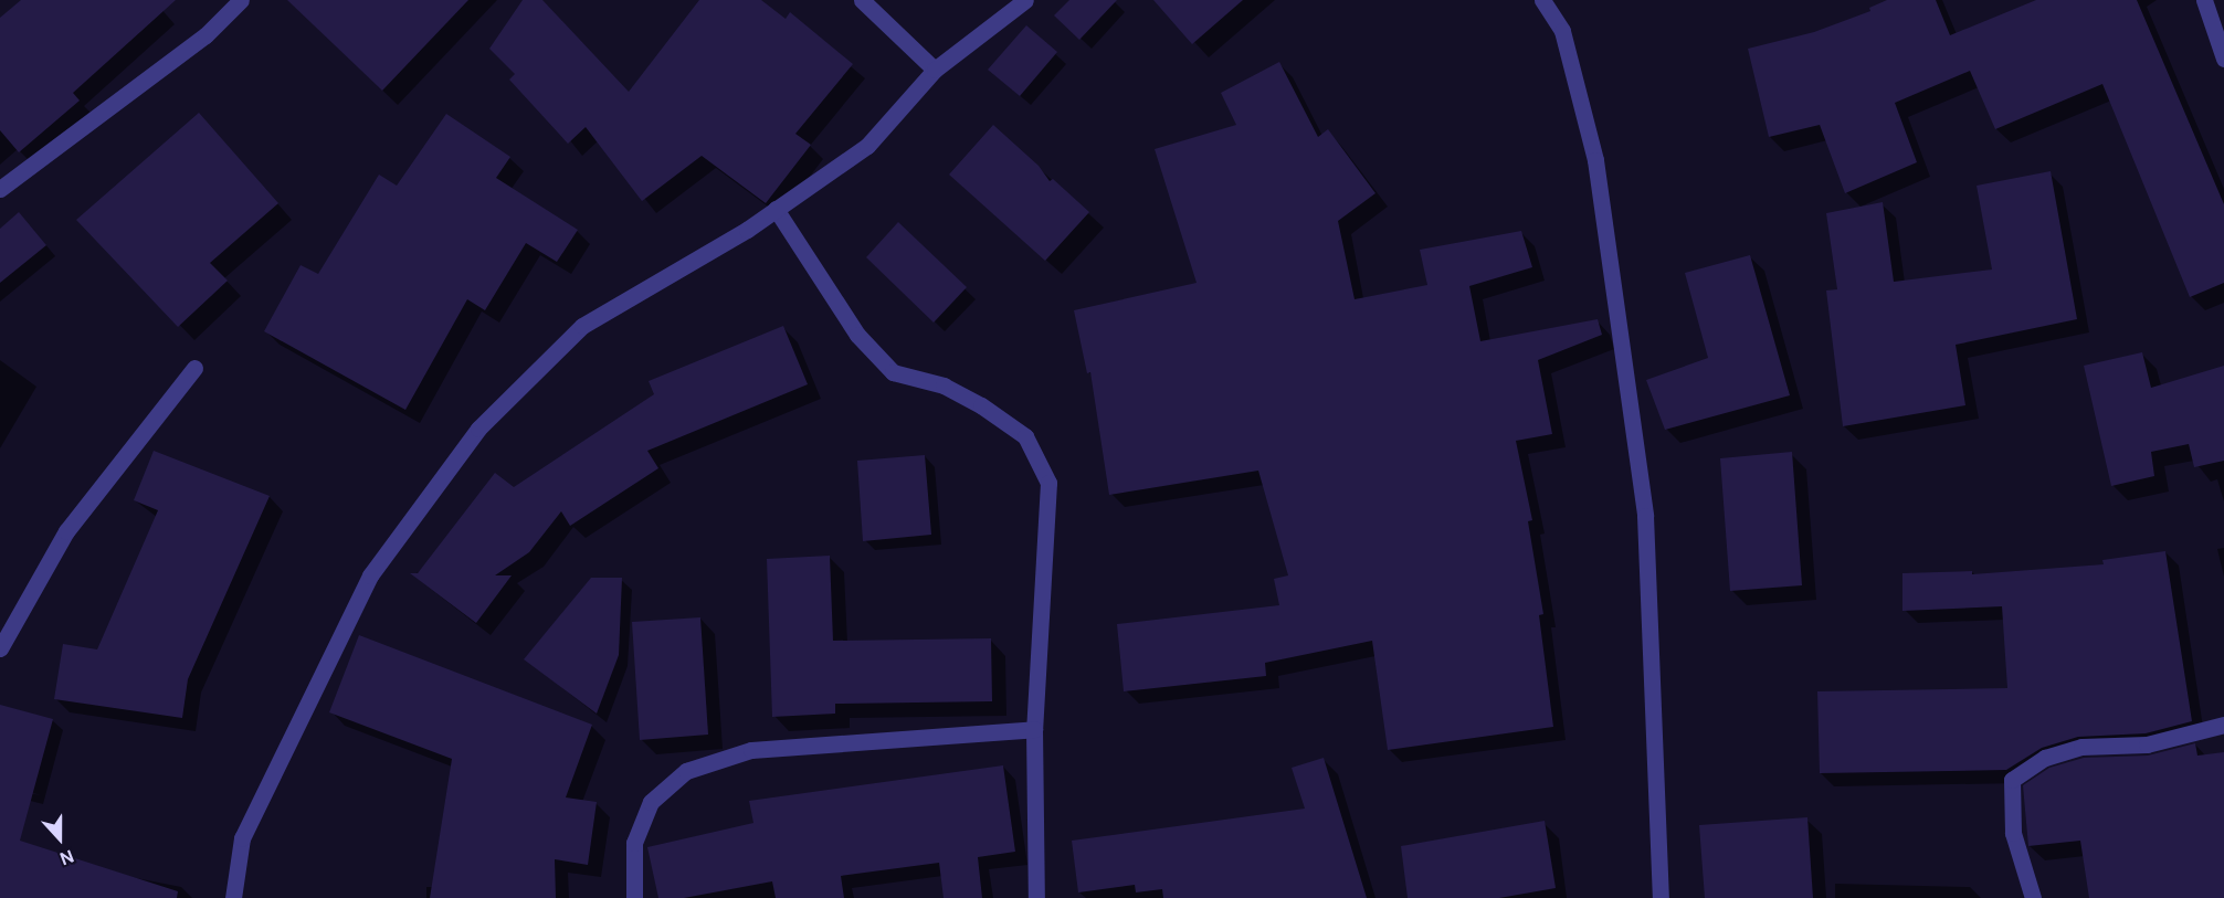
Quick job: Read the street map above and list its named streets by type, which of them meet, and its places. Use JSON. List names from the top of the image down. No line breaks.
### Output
{"north":"bottom"}
